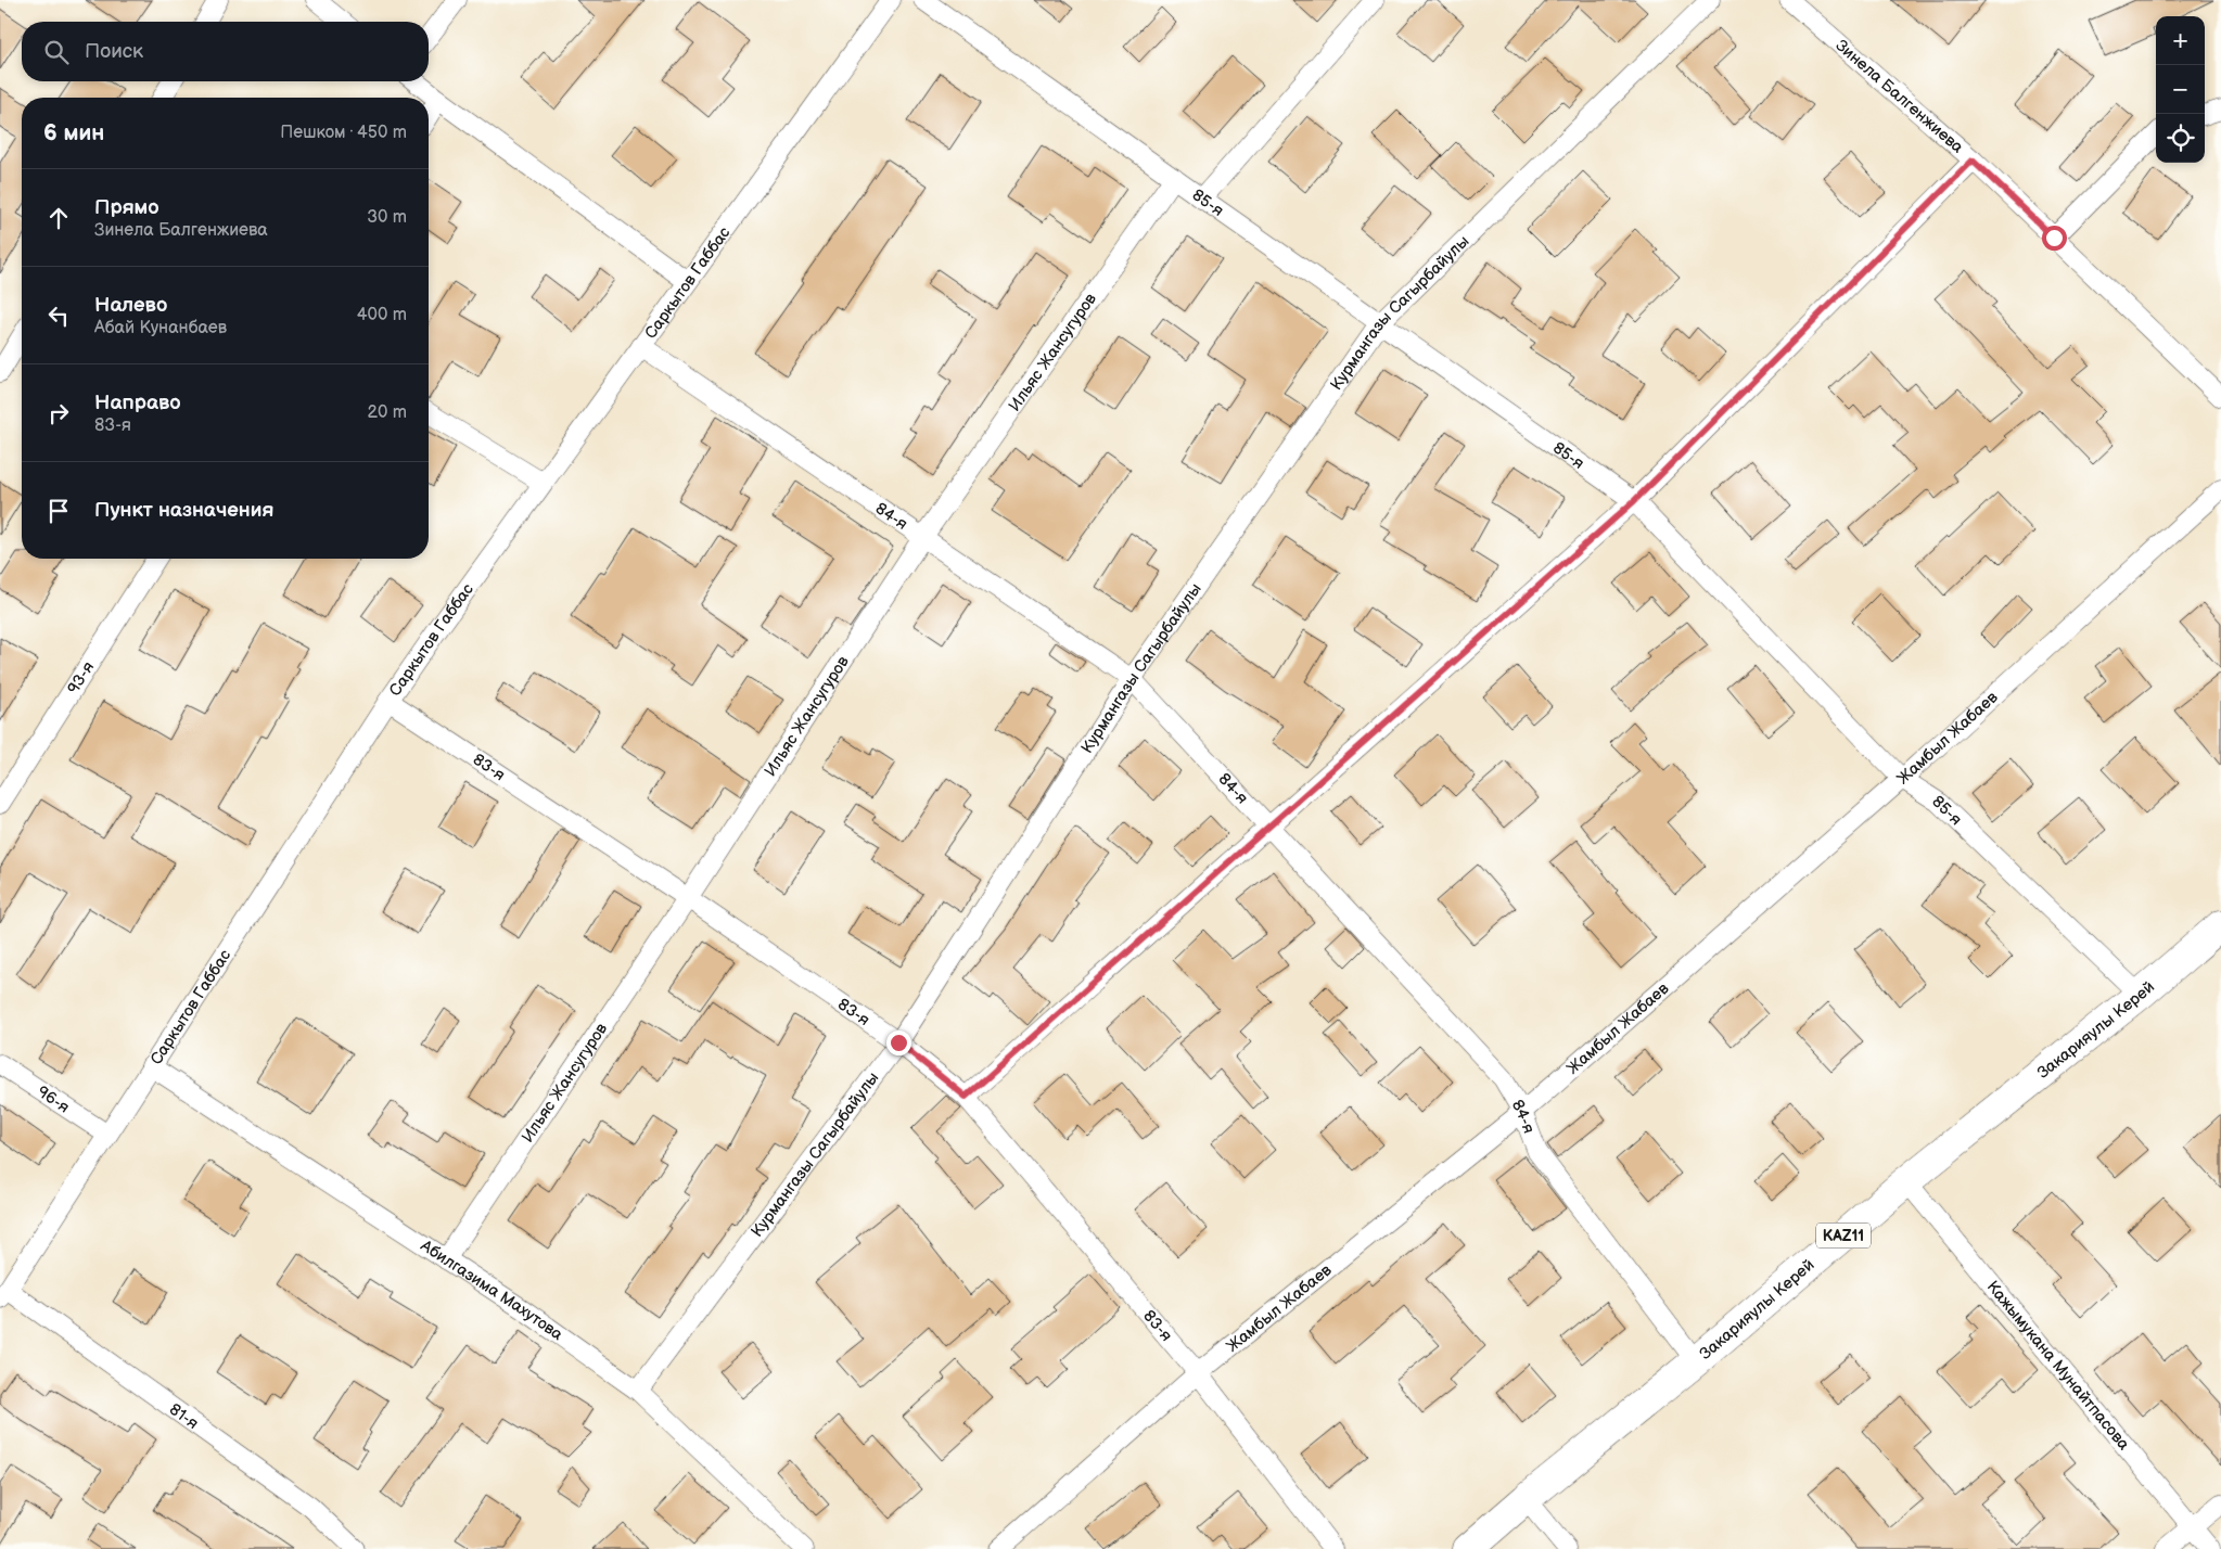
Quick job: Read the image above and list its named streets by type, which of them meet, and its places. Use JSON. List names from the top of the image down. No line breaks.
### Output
{"streets":{"highway":["Закарияулы Керей","KAZ11"],"street":["Зинела Балгенжиева","85-я","Саркытов Габбас","Курмангазы Сагырбайулы","Ильяс Жансугуров","84-я","93-я","Жамбыл Жабаев","83-я","96-я","Абилгазима Махутова","Кажымукана Мунайтпасова","81-я"]},"crossings":[["85-я","Курмангазы Сагырбайулы"],["85-я","Ильяс Жансугуров"],["85-я","Жамбыл Жабаев"],["85-я","Закарияулы Керей"],["Саркытов Габбас","84-я"],["Саркытов Габбас","83-я"],["Саркытов Габбас","96-я"],["Саркытов Габбас","Абилгазима Махутова"],["Саркытов Габбас","81-я"],["Курмангазы Сагырбайулы","84-я"],["Курмангазы Сагырбайулы","83-я"],["Курмангазы Сагырбайулы","Абилгазима Махутова"],["Ильяс Жансугуров","84-я"],["Ильяс Жансугуров","83-я"],["Ильяс Жансугуров","Абилгазима Махутова"],["84-я","Жамбыл Жабаев"],["84-я","Закарияулы Керей"],["Жамбыл Жабаев","83-я"],["Закарияулы Керей","Кажымукана Мунайтпасова"]],"page":{"map_buttons":["+","−"],"search":"Поиск","heading":["6 мин","Пешком · 450 m"],"list":[["Прямо","Зинела Балгенжиева","30 m"],["Налево","Абай Кунанбаев","400 m"],["Направо","83-я","20 m"],"Пункт назначения"]}}
